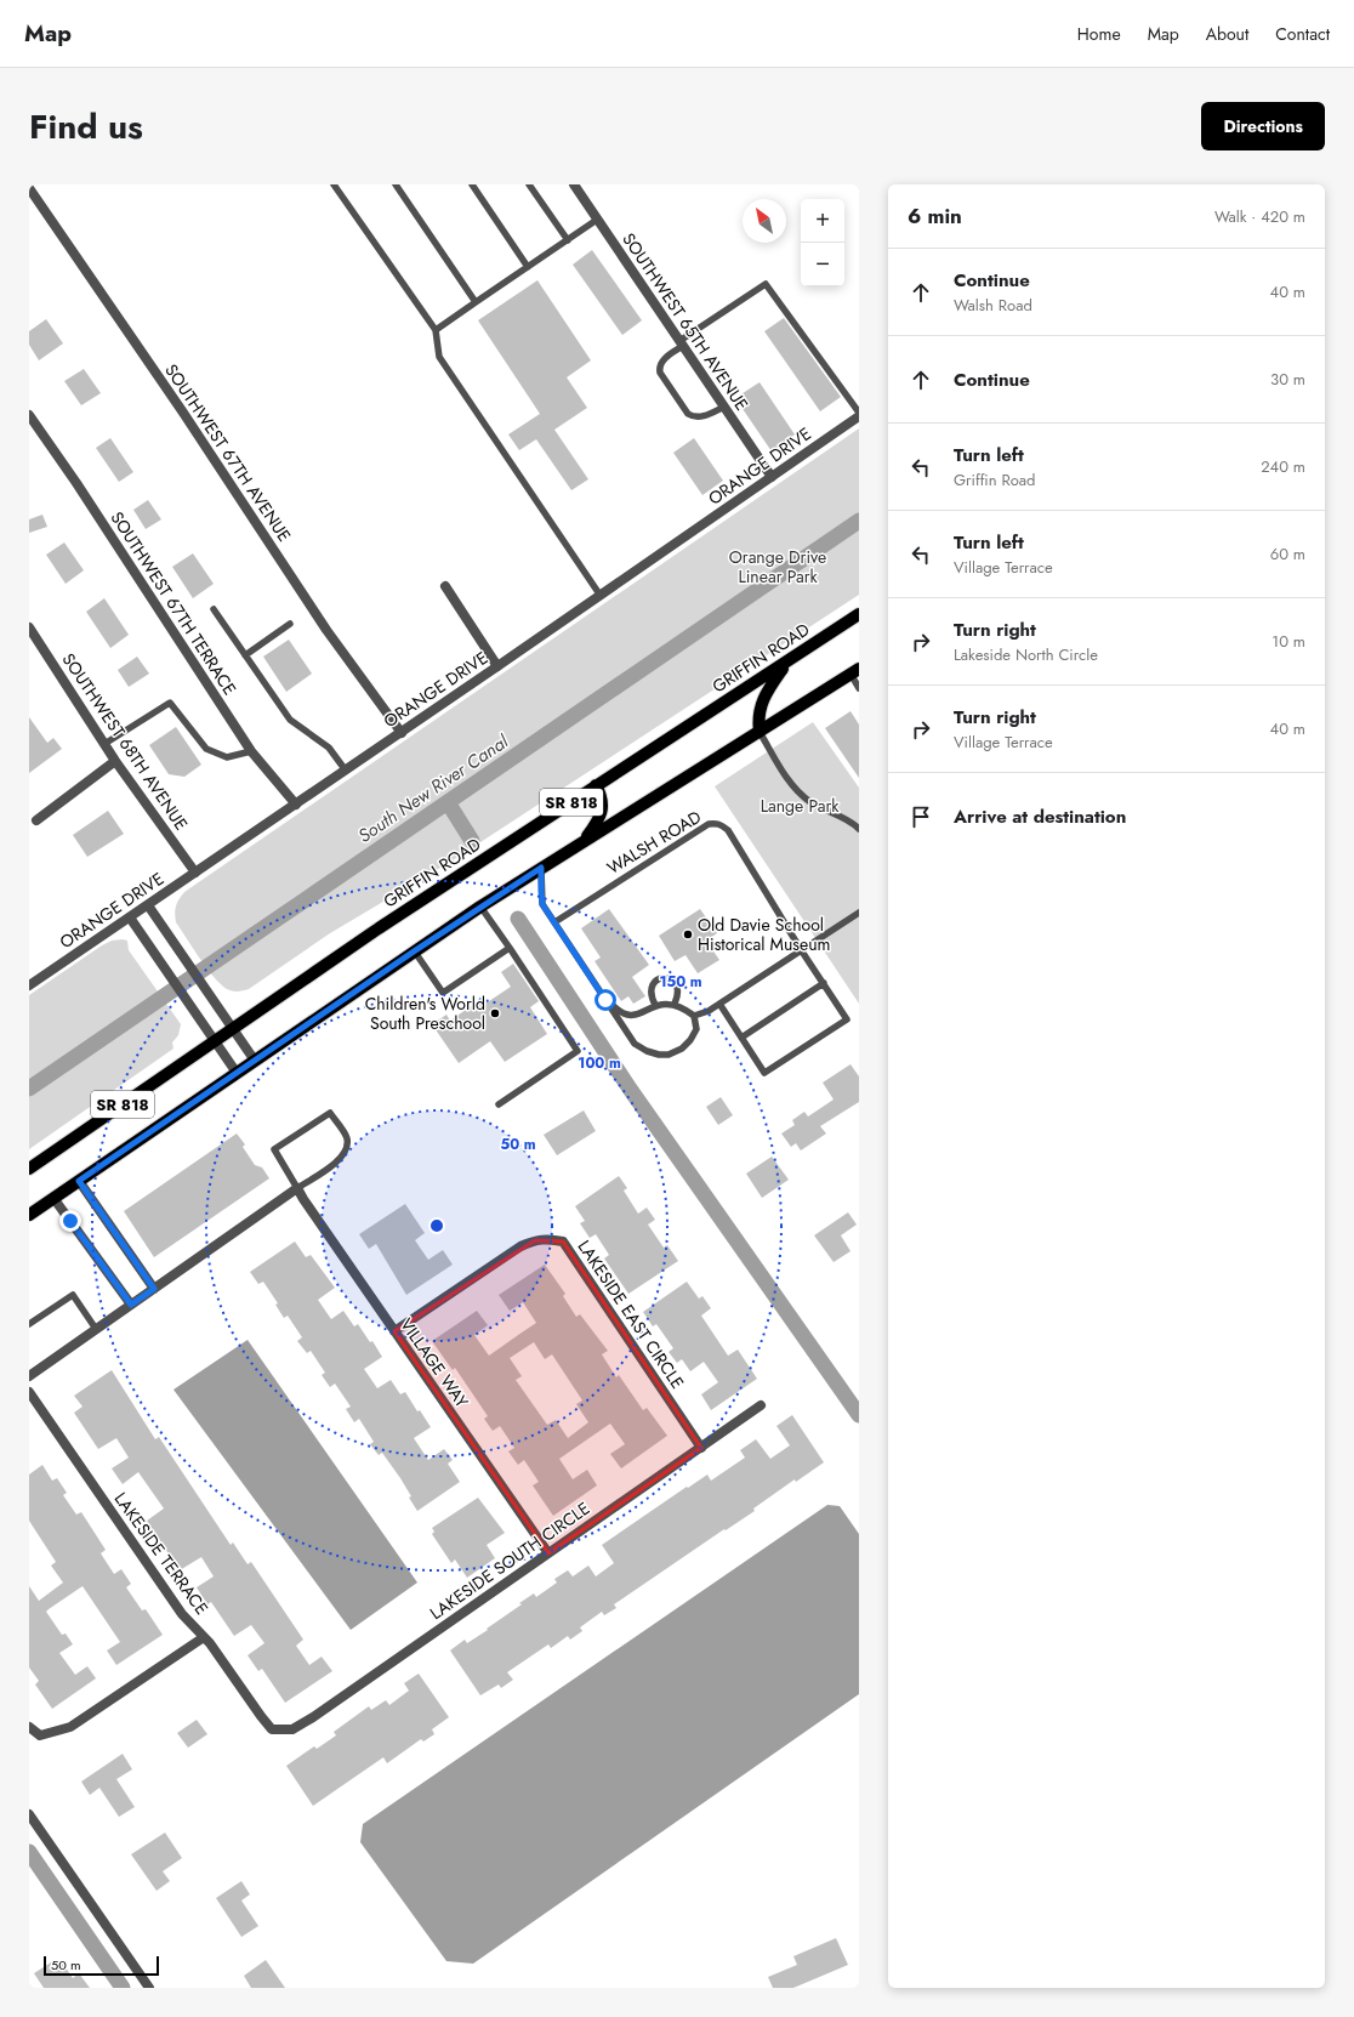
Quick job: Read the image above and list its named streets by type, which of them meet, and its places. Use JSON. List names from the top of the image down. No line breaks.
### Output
{"streets":{"main road":["GRIFFIN ROAD","SR 818"],"street":["SOUTHWEST 65TH AVENUE","SOUTHWEST 67TH AVENUE","ORANGE DRIVE","SOUTHWEST 67TH TERRACE","SOUTHWEST 68TH AVENUE","LAKESIDE EAST CIRCLE","VILLAGE WAY","LAKESIDE TERRACE","LAKESIDE SOUTH CIRCLE"],"lane":["WALSH ROAD"]},"crossings":[["SOUTHWEST 65TH AVENUE","ORANGE DRIVE"],["SOUTHWEST 67TH AVENUE","ORANGE DRIVE"],["ORANGE DRIVE","SOUTHWEST 67TH TERRACE"],["ORANGE DRIVE","SOUTHWEST 68TH AVENUE"],["LAKESIDE EAST CIRCLE","VILLAGE WAY"],["LAKESIDE EAST CIRCLE","LAKESIDE SOUTH CIRCLE"],["VILLAGE WAY","LAKESIDE SOUTH CIRCLE"],["LAKESIDE TERRACE","LAKESIDE SOUTH CIRCLE"]],"water":["South New River Canal"],"parks":["Orange Drive Linear Park","Lange Park"],"places":["Old Davie School Historical Museum","Children's World South Preschool"],"scale_bar":"50 m","north":"top left","page":{"header":"Map","nav":["Home","Map","About","Contact"],"title":"Find us","buttons":"Directions","heading":["6 min","Walk · 420 m"],"map_buttons":["+","−"],"list":[["Continue","Walsh Road","40 m"],["Continue","30 m"],["Turn left","Griffin Road","240 m"],["Turn left","Village Terrace","60 m"],["Turn right","Lakeside North Circle","10 m"],["Turn right","Village Terrace","40 m"],"Arrive at destination"],"scale":"50 m"},"rings":["150 m","100 m","50 m"]}
